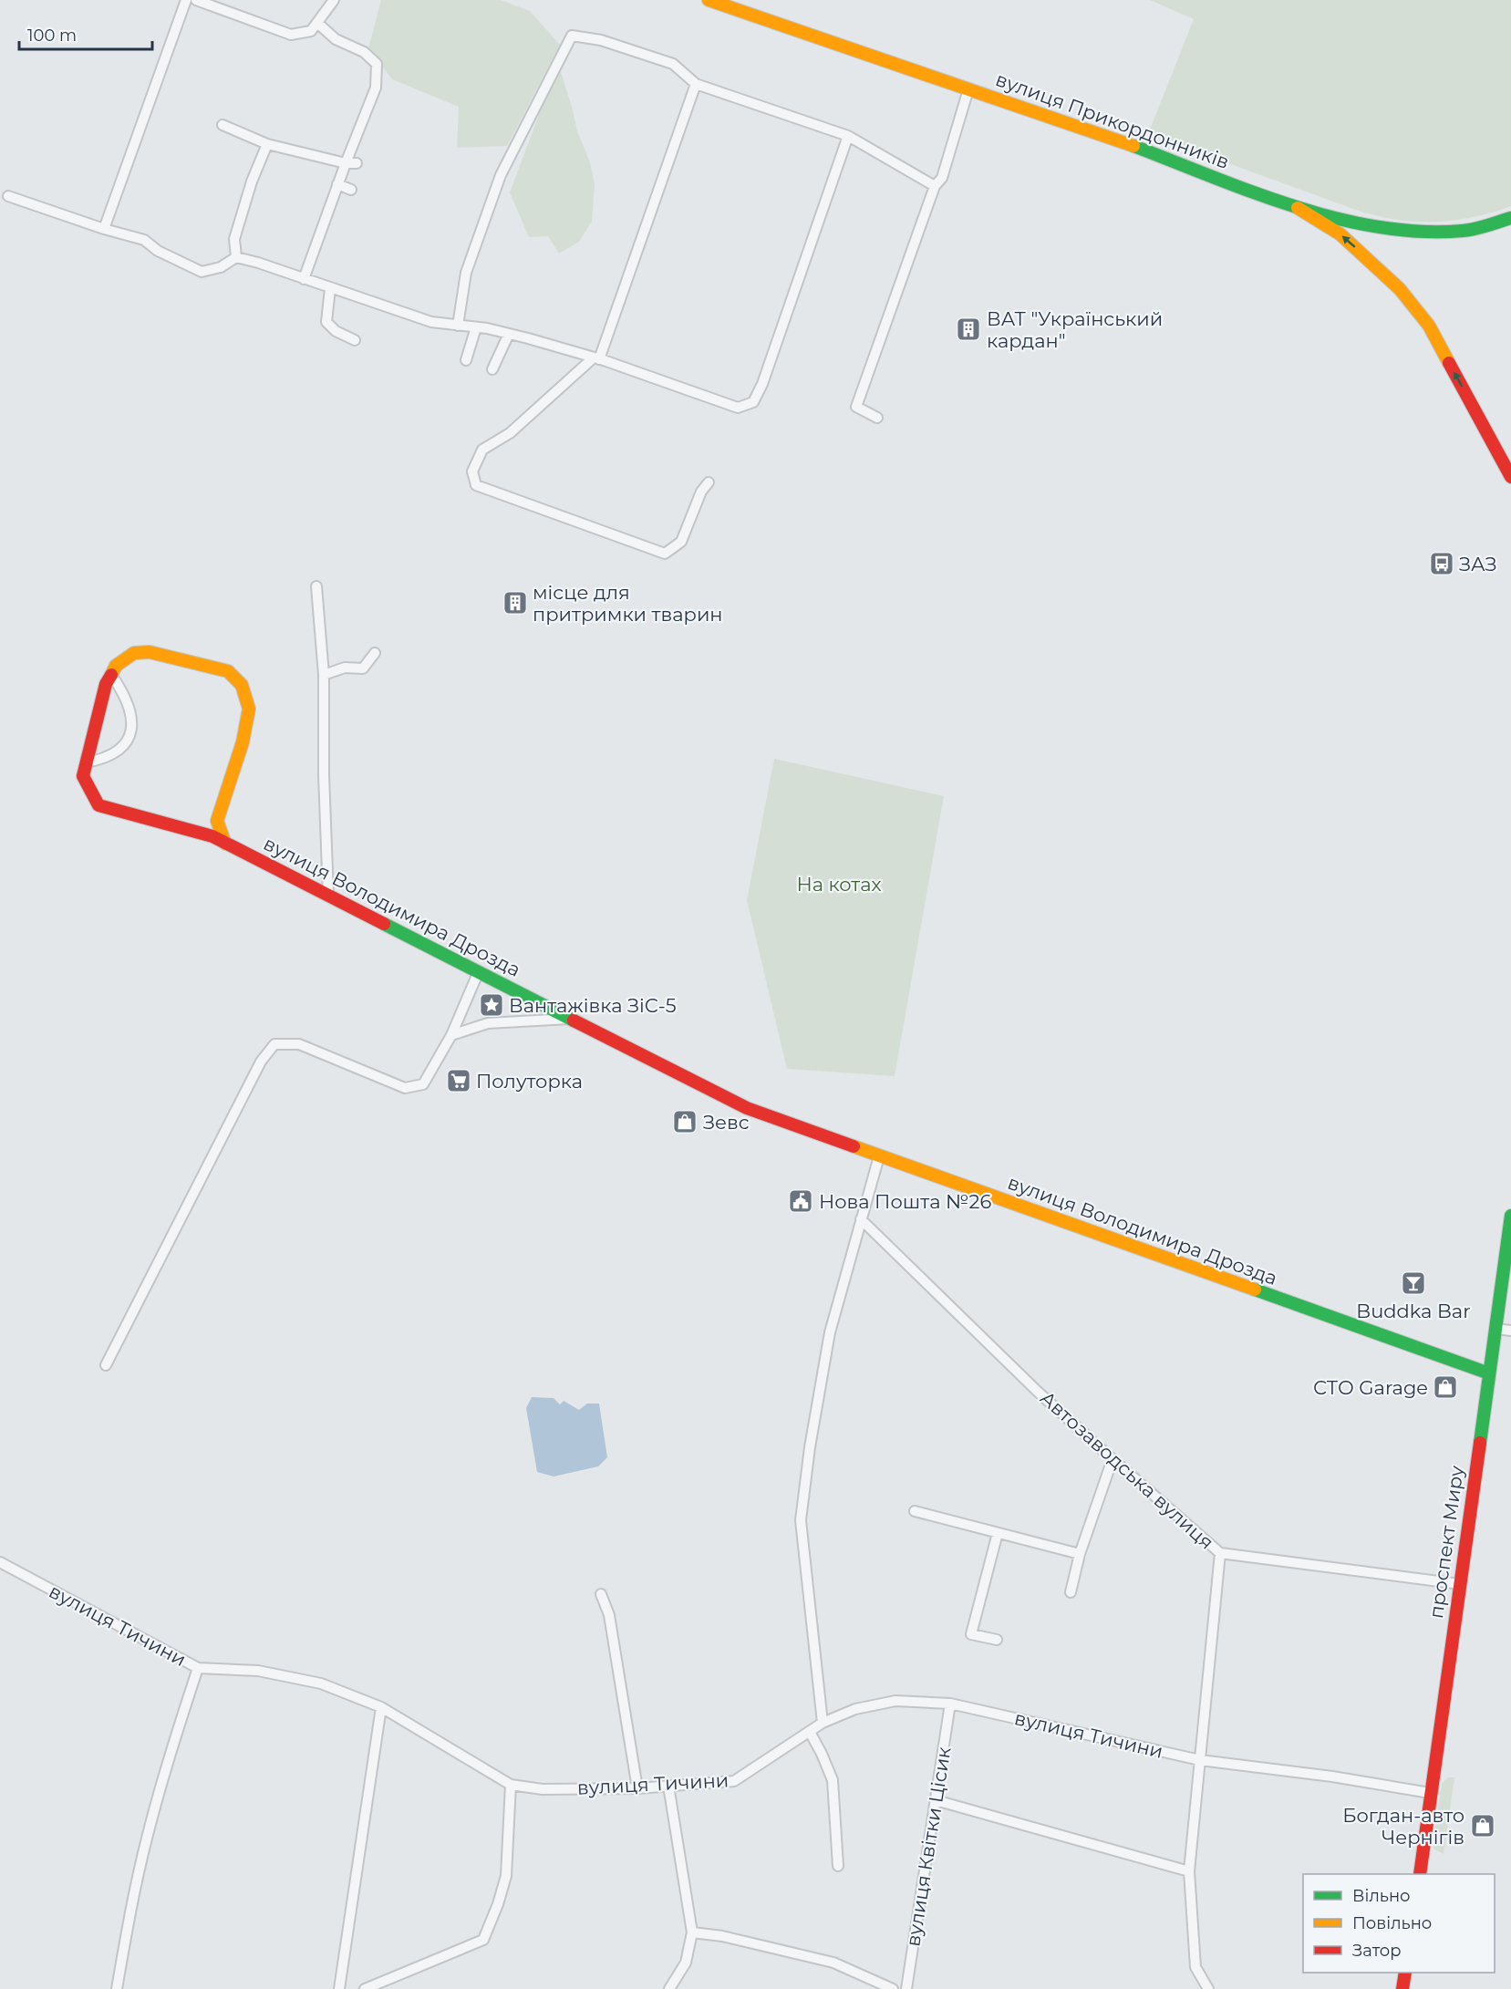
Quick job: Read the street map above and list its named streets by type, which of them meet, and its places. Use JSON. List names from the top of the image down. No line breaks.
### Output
{"streets":{"street":["вулиця Прикордонників","вулиця Володимира Дрозда","Автозаводська вулиця","проспект Миру","вулиця Тичини","вулиця Квітки Цісик"]},"crossings":[["вулиця Володимира Дрозда","проспект Миру"],["Автозаводська вулиця","проспект Миру"],["проспект Миру","вулиця Тичини"],["вулиця Тичини","вулиця Квітки Цісик"]],"parks":["На котах"],"places":{"building":["ВАТ \"Український кардан\"","місце для притримки тварин"],"bus stop":["ЗАЗ"],"place":["Вантажівка ЗіС-5"],"supermarket":["Полуторка"],"shop":["Зевс","СТО Garage","Богдан-авто Чернігів"],"public building":["Нова Пошта №26"],"bar":["Buddka Bar"]},"legend":["Вільно","Повільно","Затор"],"scale_bar":"100 m"}
